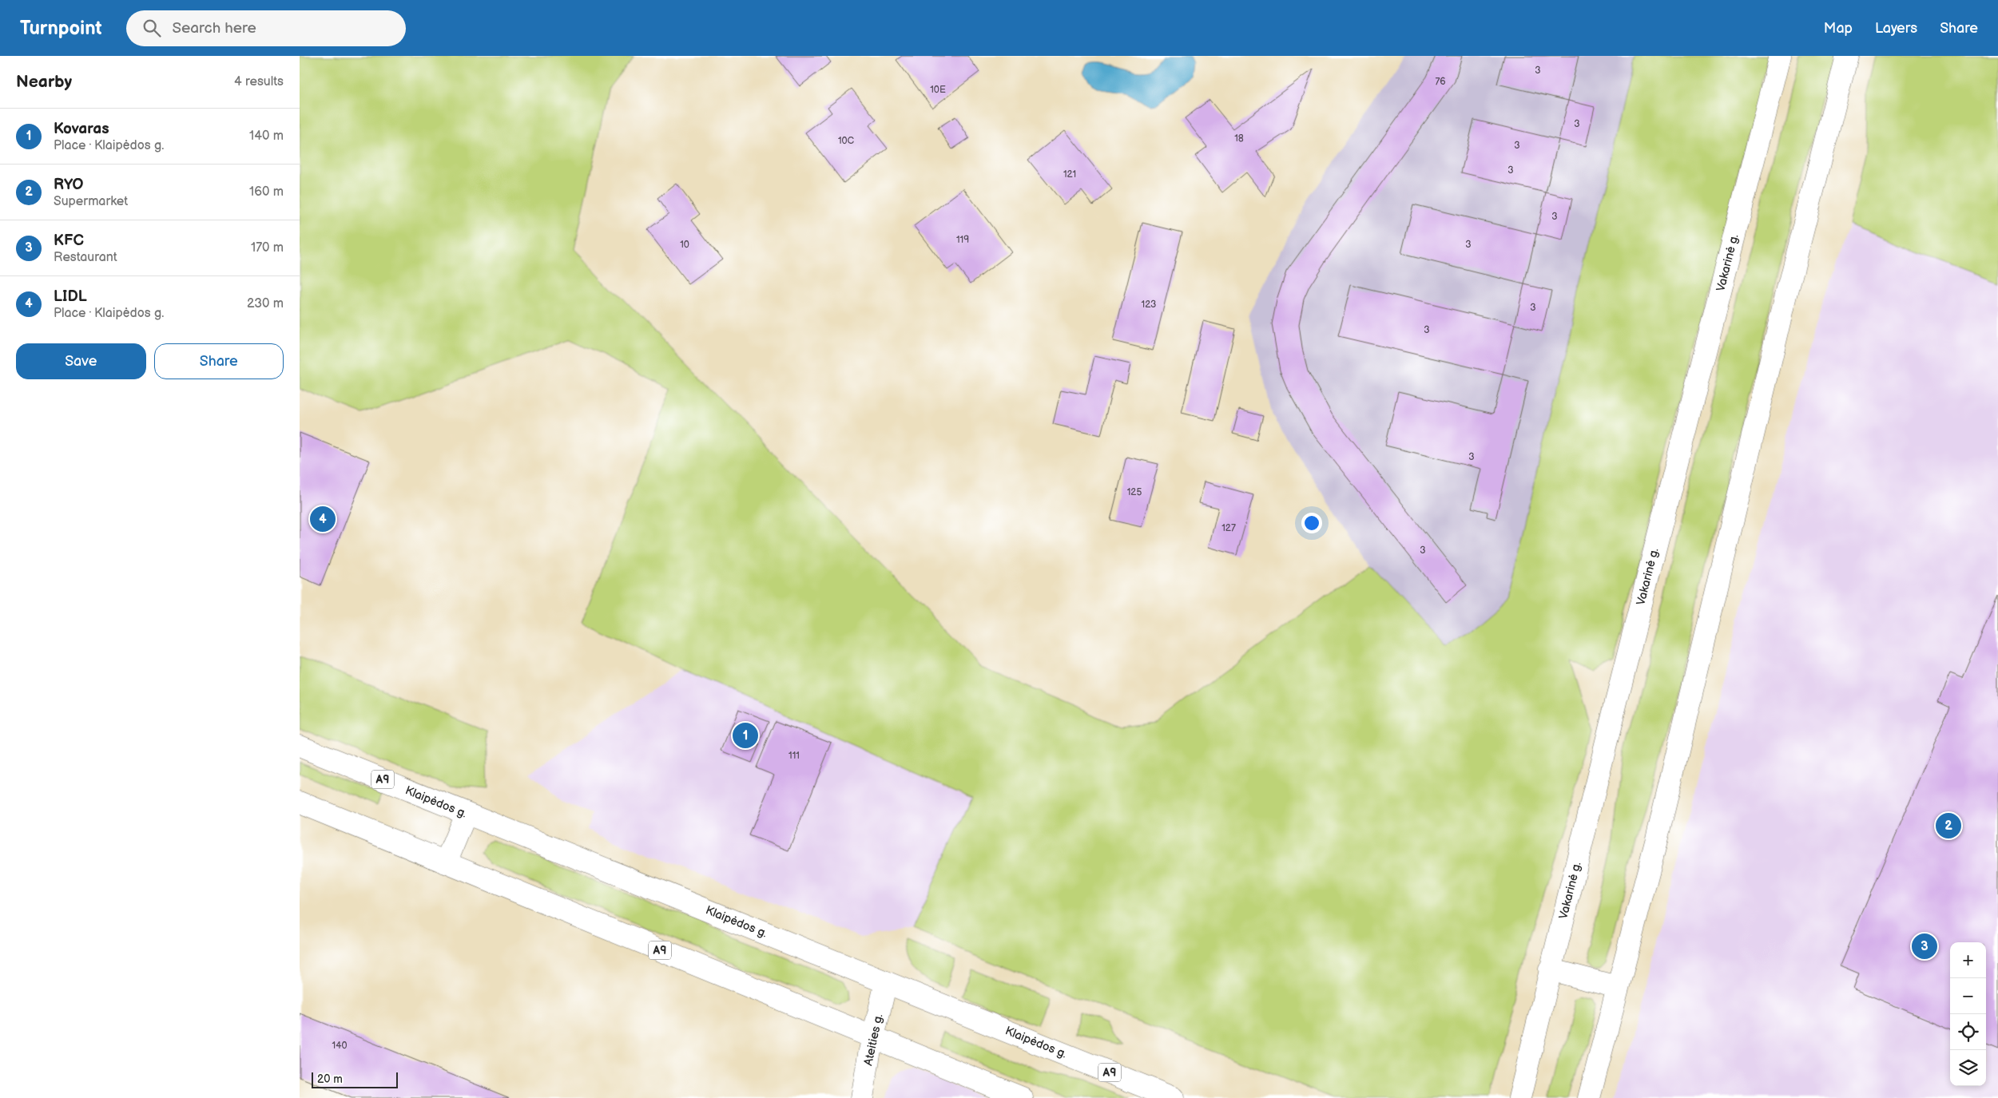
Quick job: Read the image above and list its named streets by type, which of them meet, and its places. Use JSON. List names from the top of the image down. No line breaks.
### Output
{"streets":{"main road":["Vakarinė g.","A9","Klaipėdos g.","Ateities g."]},"crossings":[["A9","Ateities g."],["Klaipėdos g.","Ateities g."]],"house_numbers":["3","76","10E","3","18","10C","3","3","121","3","119","10","3","123","3","3","3","125","127","3","111","140"],"scale_bar":"20 m","page":{"header":"Turnpoint","search":"Search here","nav":["Map","Layers","Share"],"heading":["Nearby","4 results"],"list":[{"mark":"1","name":"Kovaras","note":"Place · Klaipėdos g.","value":"140 m"},{"mark":"2","name":"RYO","note":"Supermarket","value":"160 m"},{"mark":"3","name":"KFC","note":"Restaurant","value":"170 m"},{"mark":"4","name":"LIDL","note":"Place · Klaipėdos g.","value":"230 m"}],"buttons":["Save","Share"],"pins":["4","1","2","3"],"map_buttons":["+","−"],"scale":"20 m"}}
